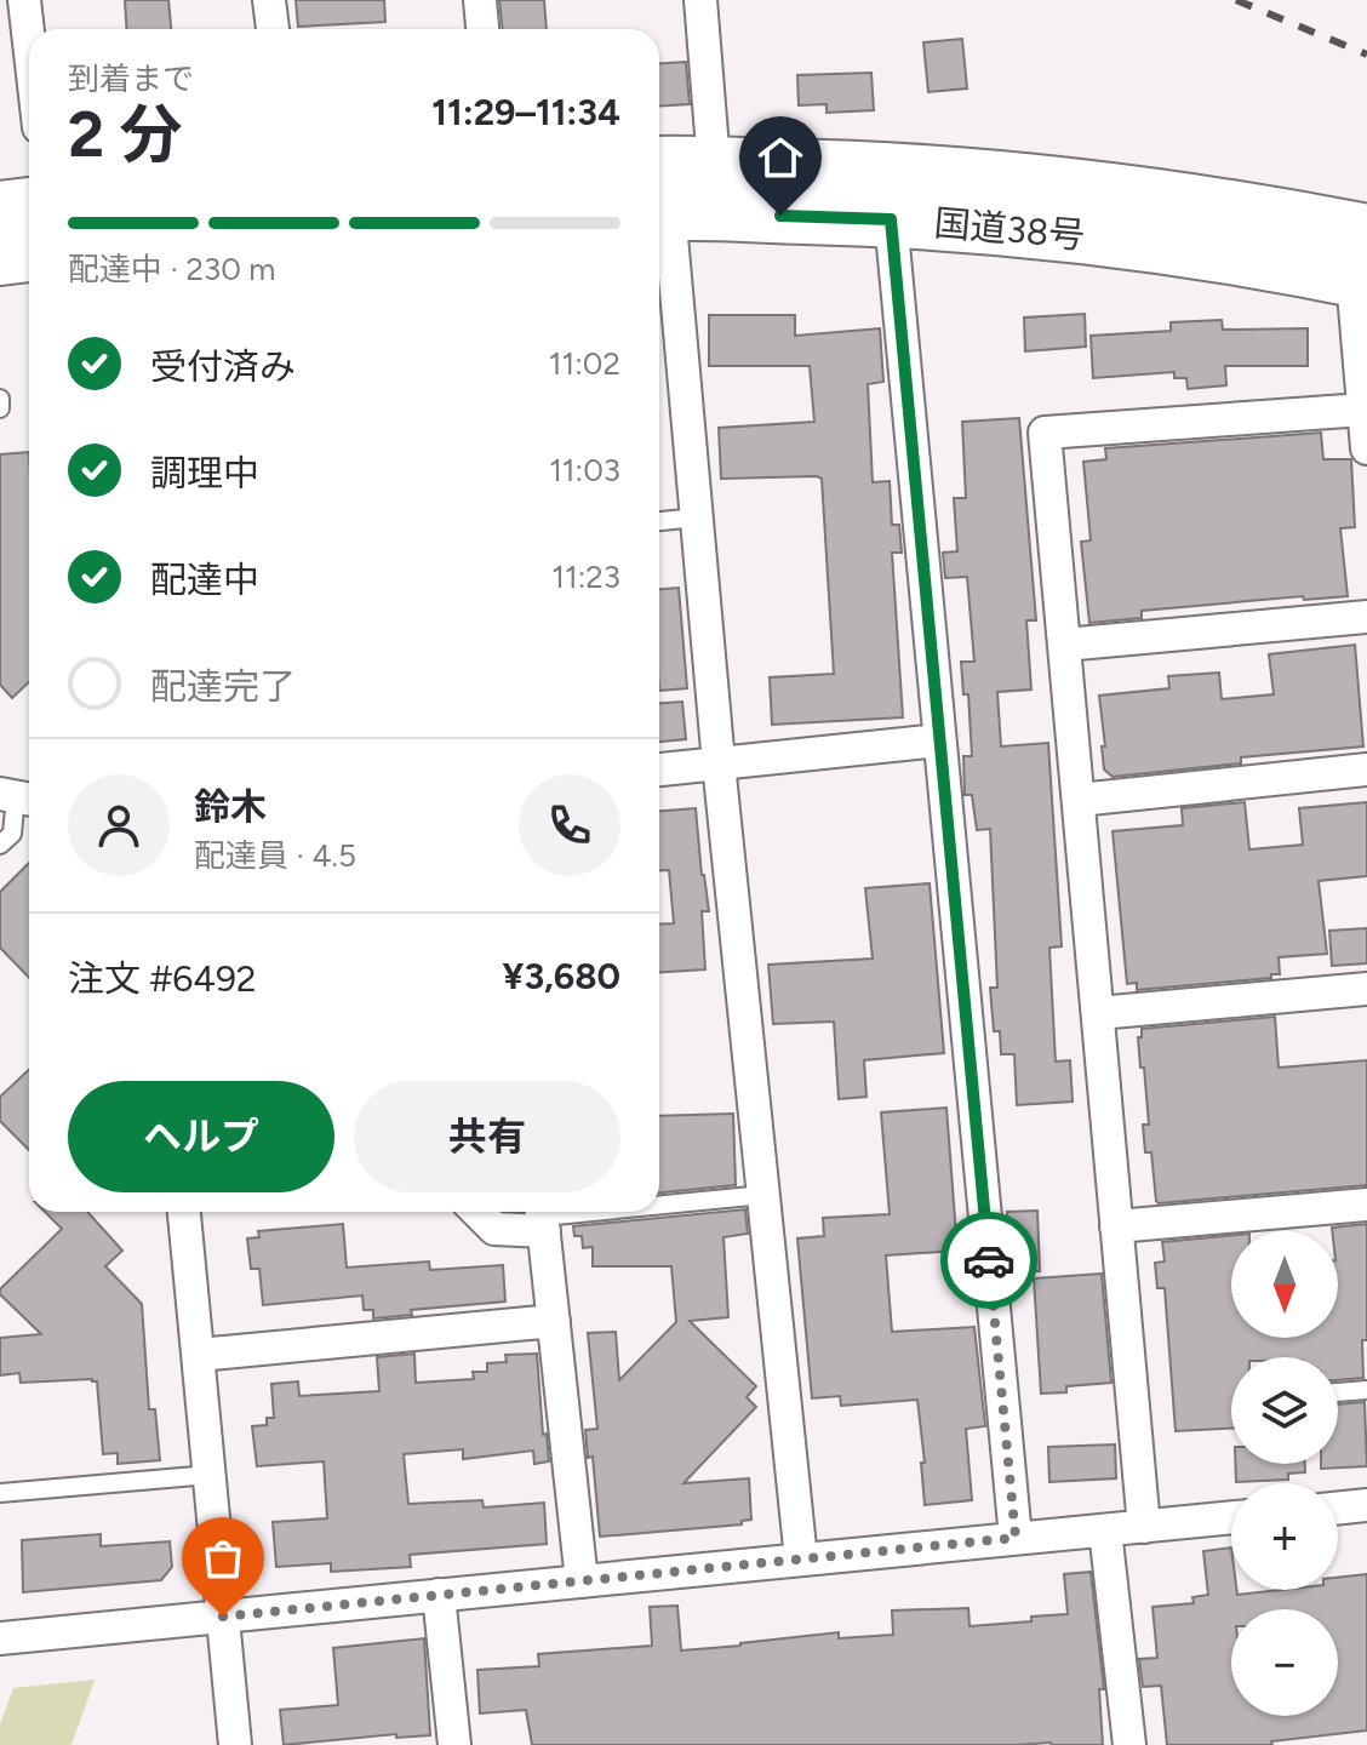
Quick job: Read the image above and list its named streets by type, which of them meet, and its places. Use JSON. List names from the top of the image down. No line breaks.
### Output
{"streets":{"highway":["国道38号"]},"north":"bottom","page":{"heading":["2 分","到着まで","11:29–11:34"],"panel":["鈴木","配達員 · 4.5","注文 #6492","¥3,680"],"bar":"配達中 · 230 m","list":[["受付済み","11:02"],["調理中","11:03"],["配達中","11:23"],"配達完了"],"buttons":["ヘルプ","共有"],"map_buttons":["+","−"]}}
